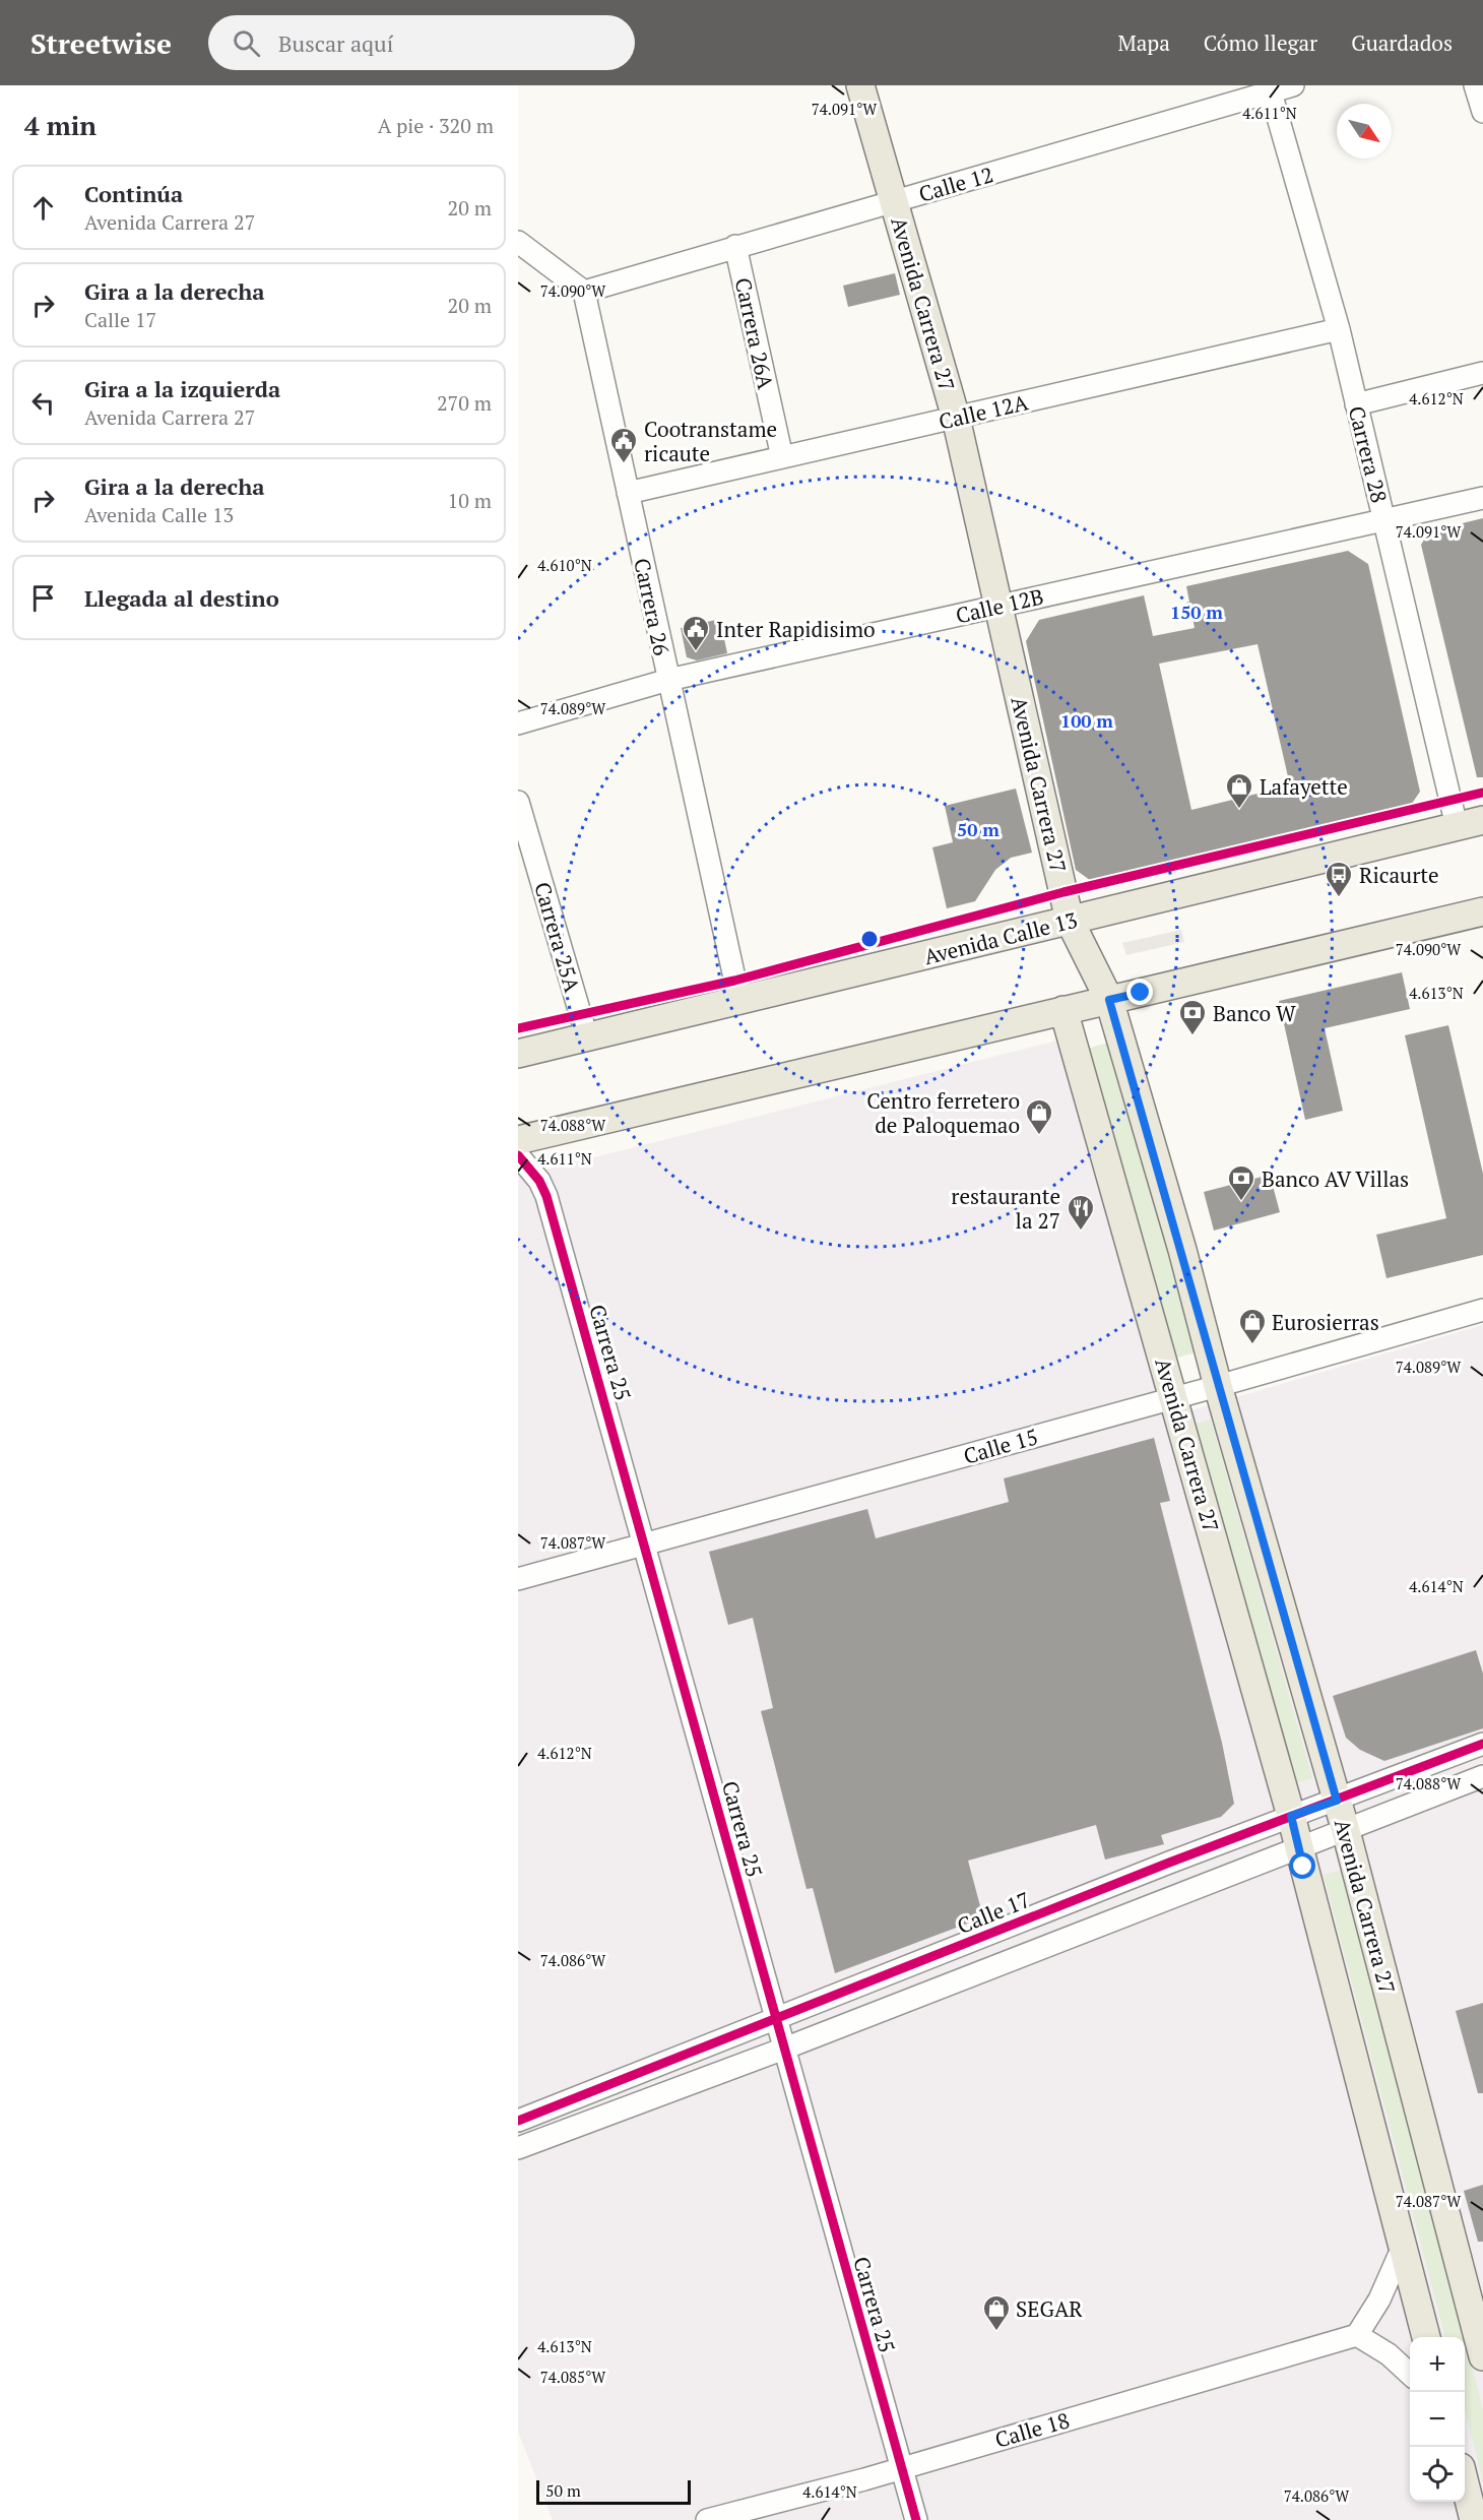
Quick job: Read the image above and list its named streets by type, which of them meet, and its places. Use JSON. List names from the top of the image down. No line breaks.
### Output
{"streets":{"main road":["Avenida Carrera 27","Avenida Calle 13"],"street":["Calle 12","Carrera 26A","Calle 12A","Carrera 28","Calle 12B","Carrera 26","Carrera 25A","Carrera 25","Calle 15","Calle 17","Calle 18"]},"crossings":[["Calle 12","Avenida Carrera 27"],["Calle 12","Carrera 26A"],["Calle 12","Carrera 28"],["Calle 12","Carrera 26"],["Avenida Carrera 27","Calle 12A"],["Avenida Carrera 27","Calle 12B"],["Avenida Carrera 27","Avenida Calle 13"],["Avenida Carrera 27","Calle 15"],["Avenida Carrera 27","Calle 17"],["Carrera 26A","Calle 12A"],["Calle 12A","Carrera 28"],["Calle 12A","Carrera 26"],["Carrera 28","Calle 12B"],["Carrera 28","Avenida Calle 13"],["Calle 12B","Carrera 26"],["Carrera 26","Avenida Calle 13"],["Carrera 25A","Avenida Calle 13"],["Carrera 25","Calle 15"],["Carrera 25","Calle 17"],["Carrera 25","Calle 18"]],"places":{"public building":["Cootranstame ricaute","Inter Rapidisimo"],"shop":["Lafayette","Centro ferretero de Paloquemao","Eurosierras","SEGAR"],"bus stop":["Ricaurte"],"bank":["Banco W","Banco AV Villas"],"restaurant":["restaurante la 27"]},"scale_bar":"50 m","north":"bottom right","page":{"header":"Streetwise","search":"Buscar aquí","nav":["Mapa","Cómo llegar","Guardados"],"heading":["4 min","A pie · 320 m"],"list":[["Continúa","Avenida Carrera 27","20 m"],["Gira a la derecha","Calle 17","20 m"],["Gira a la izquierda","Avenida Carrera 27","270 m"],["Gira a la derecha","Avenida Calle 13","10 m"],"Llegada al destino"],"map_buttons":["+","−"],"scale":"50 m"},"coordinates":["74.091°W","4.611°N","74.090°W","4.612°N","4.610°N","74.089°W","4.613°N","74.088°W","74.087°W","4.614°N","74.086°W","74.085°W"],"rings":["150 m","100 m","50 m"]}
